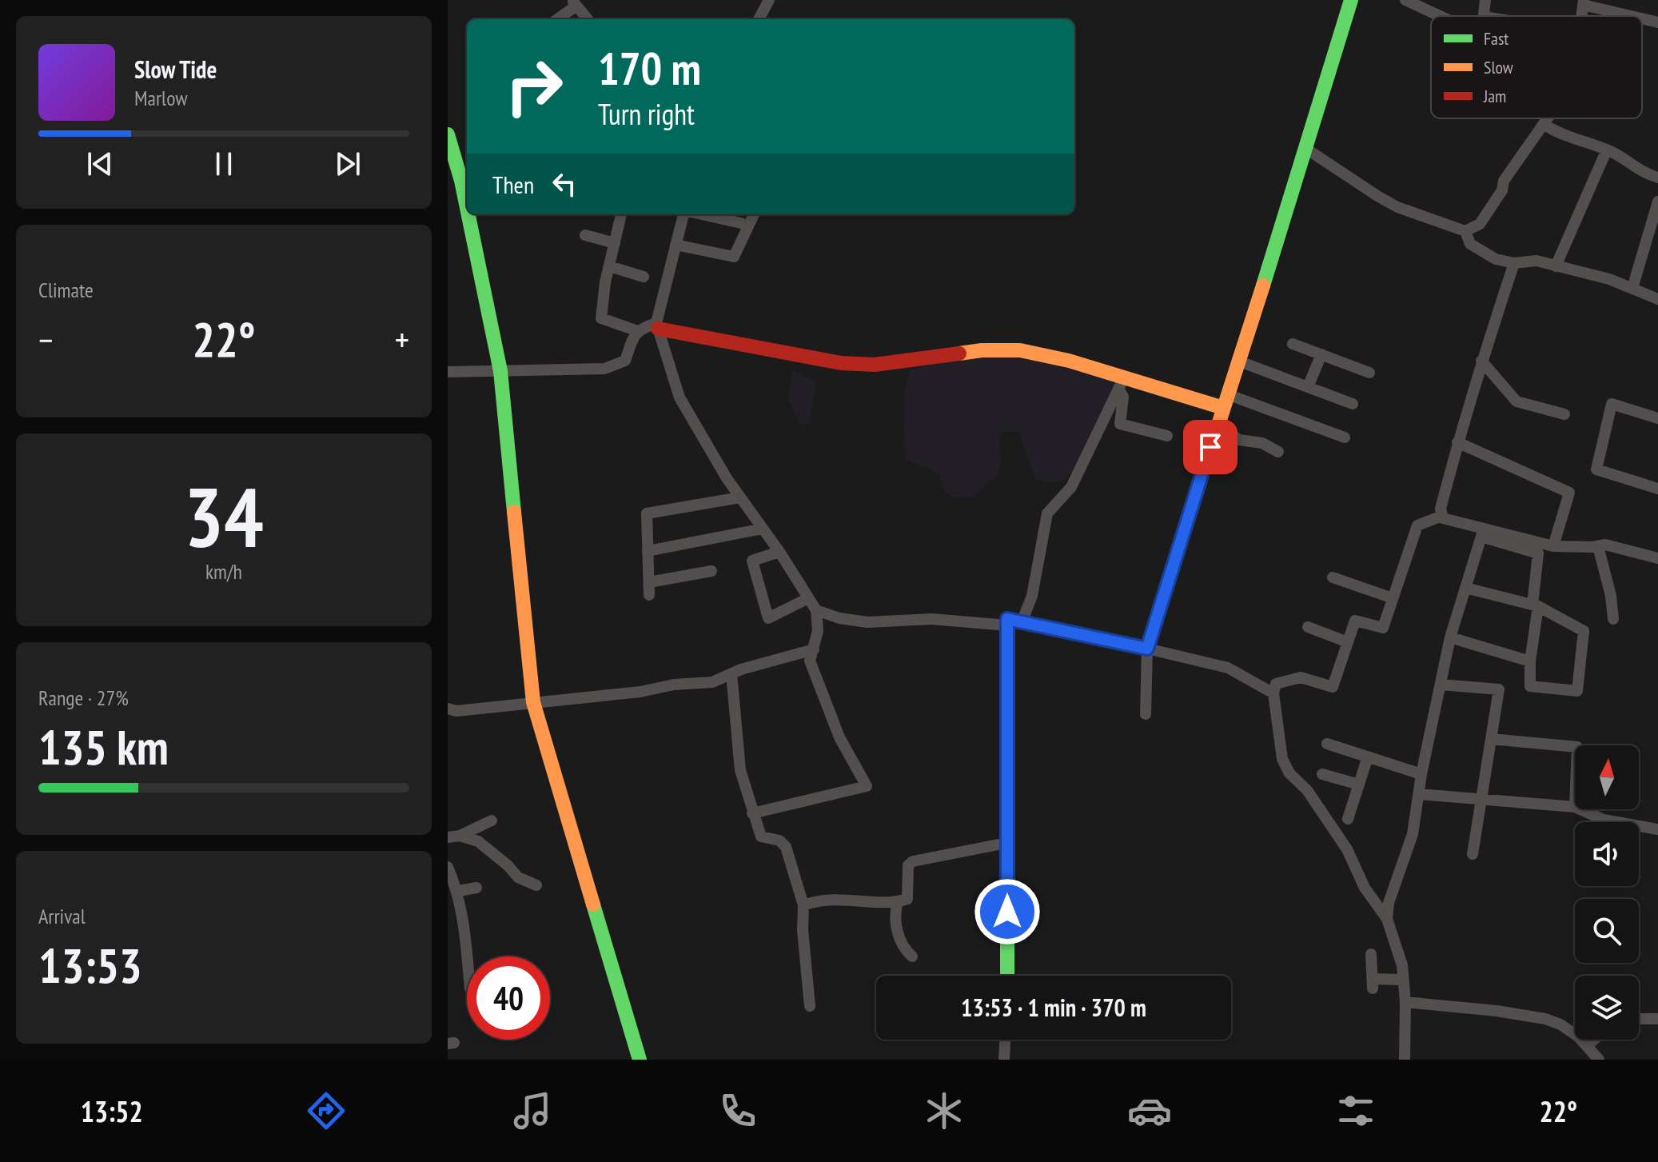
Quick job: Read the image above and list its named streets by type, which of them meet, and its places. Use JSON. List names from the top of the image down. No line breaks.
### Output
{"legend":["Fast","Slow","Jam"],"north":"top","page":{"turn":["170 m","Turn right"],"song":["Slow Tide","Marlow"],"then":"Then","tile":["Climate",["34","km/h"],["Range · 27%","135 km"],["Arrival","13:53"]],"heat":["−","22°","+"],"limit":"40","trip":"13:53 · 1 min · 370 m","tabs":["13:52","22°"]}}
